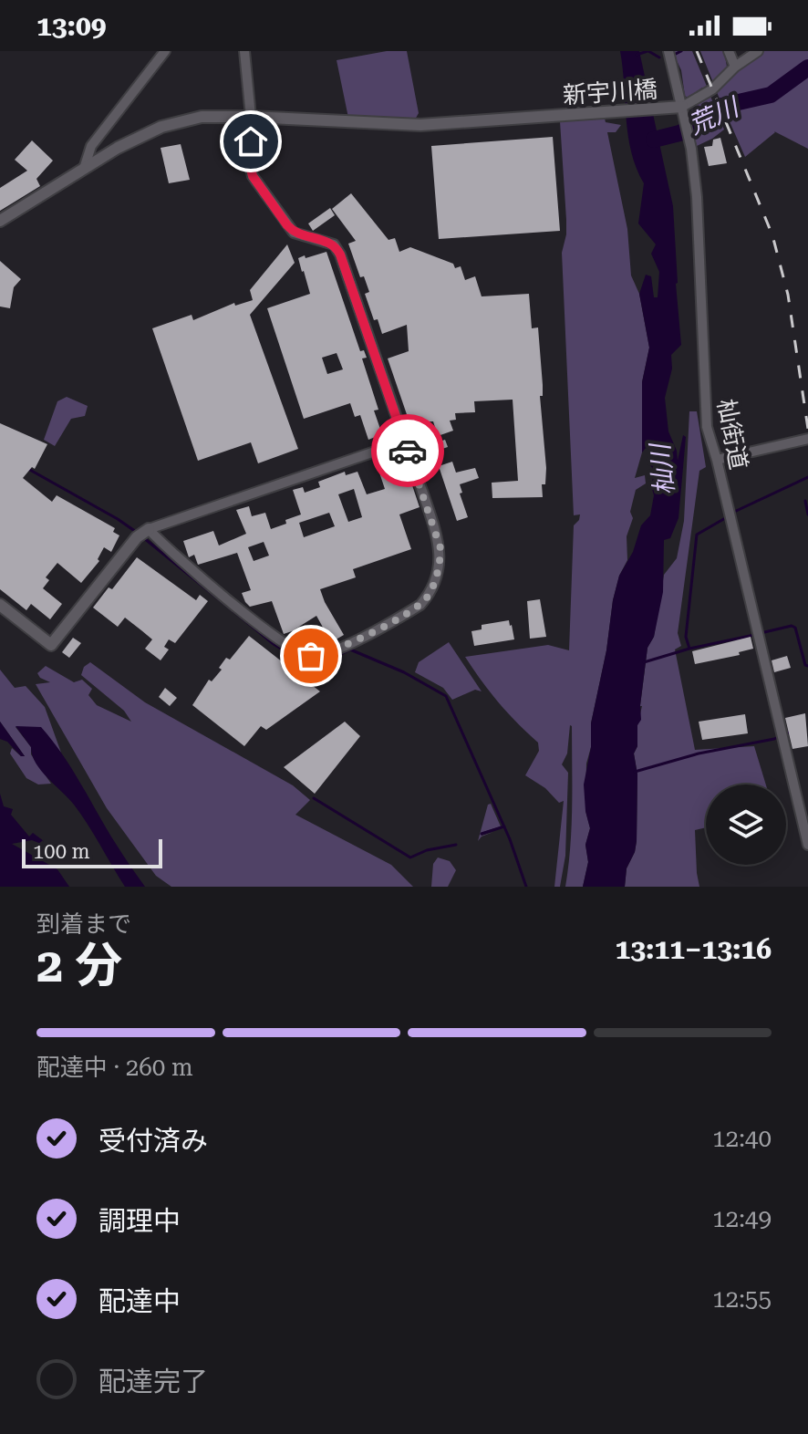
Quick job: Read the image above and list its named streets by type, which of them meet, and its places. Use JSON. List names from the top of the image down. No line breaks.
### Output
{"streets":{"street":["新宇川橋","杣街道"]},"crossings":[["新宇川橋","杣街道"]],"water":["荒川","杣川"],"scale_bar":"100 m","page":{"status":"13:09","scale":"100 m","heading":["2 分","到着まで","13:11–13:16"],"bar":"配達中 · 260 m","list":[["受付済み","12:40"],["調理中","12:49"],["配達中","12:55"],"配達完了"]}}
